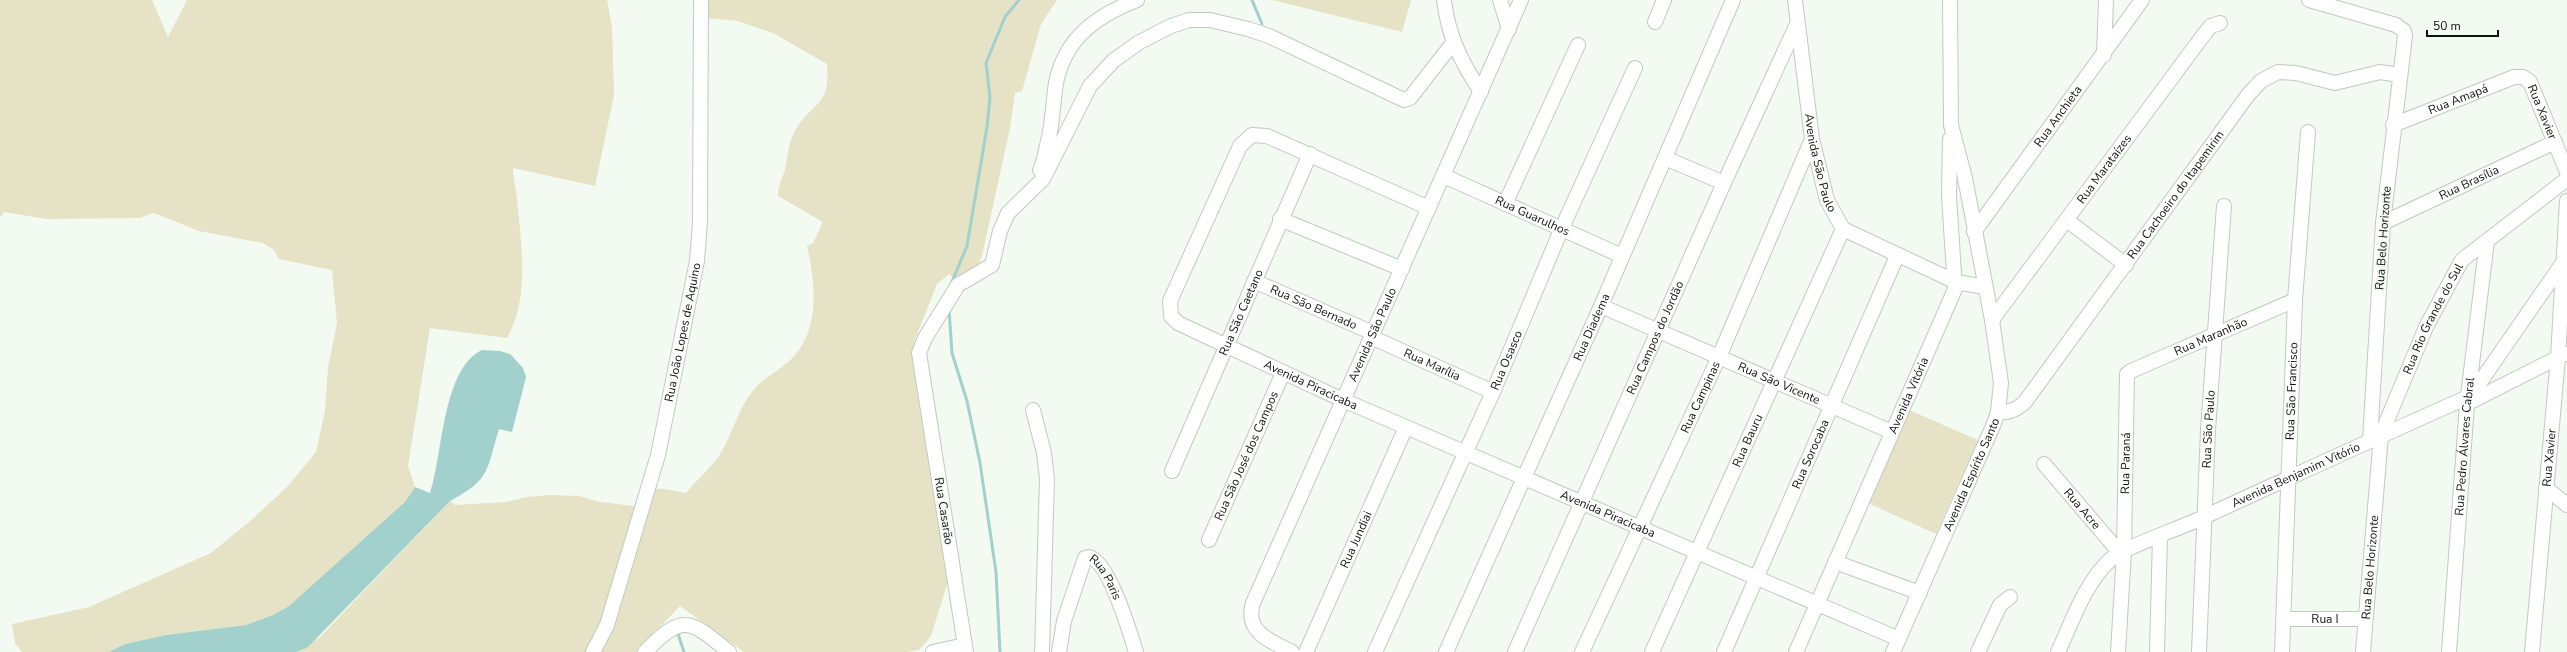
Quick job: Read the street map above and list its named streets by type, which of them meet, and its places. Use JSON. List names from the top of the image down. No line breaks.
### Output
{"streets":{"street":["Rua Amapá","Rua Xavier","Rua Anchieta","Avenida São Paulo","Rua Marataízes","Rua Brasília","Rua Cachoeiro do Itapemirim","Rua Guarulhos","Rua Belo Horizonte","Rua São Bernado","Rua São Caetano","Rua Rio Grande do Sul","Rua Diadema","Rua João Lopes de Aquino","Rua Maranhão","Rua Campos do Jordão","Rua Osasco","Rua Marília","Rua São Vicente","Avenida Piracicaba","Rua São Francisco","Avenida Vitória","Rua Campinas","Rua São Paulo","Rua Bauru","Rua Pedro Álvares Cabral","Rua Sorocaba","Rua São José dos Campos","Rua Paraná","Avenida Espírito Santo","Avenida Benjamim Vitório","Rua Acre","Rua Casarão","Rua Jundiai","Rua Paris","Rua I"]},"crossings":[["Rua Amapá","Rua Xavier"],["Rua Amapá","Rua Belo Horizonte"],["Rua Xavier","Rua Brasília"],["Rua Xavier","Avenida Benjamim Vitório"],["Rua Anchieta","Avenida Espírito Santo"],["Avenida São Paulo","Rua Guarulhos"],["Avenida São Paulo","Rua São Bernado"],["Avenida São Paulo","Rua Campos do Jordão"],["Avenida São Paulo","Rua Marília"],["Avenida São Paulo","Avenida Piracicaba"],["Avenida São Paulo","Rua Campinas"],["Avenida São Paulo","Rua Bauru"],["Rua Marataízes","Avenida Espírito Santo"],["Rua Brasília","Rua Belo Horizonte"],["Rua Cachoeiro do Itapemirim","Rua Belo Horizonte"],["Rua Cachoeiro do Itapemirim","Avenida Espírito Santo"],["Rua Guarulhos","Rua Diadema"],["Rua Guarulhos","Rua Osasco"],["Rua Belo Horizonte","Rua Rio Grande do Sul"],["Rua Belo Horizonte","Avenida Benjamim Vitório"],["Rua Belo Horizonte","Rua I"],["Rua São Bernado","Rua São Caetano"],["Rua São Bernado","Rua Marília"],["Rua São Caetano","Avenida Piracicaba"],["Rua Rio Grande do Sul","Rua Pedro Álvares Cabral"],["Rua Rio Grande do Sul","Avenida Benjamim Vitório"],["Rua Diadema","Rua São Vicente"],["Rua Diadema","Avenida Piracicaba"],["Rua Maranhão","Rua São Francisco"],["Rua Maranhão","Rua São Paulo"],["Rua Maranhão","Rua Paraná"],["Rua Campos do Jordão","Rua São Vicente"],["Rua Campos do Jordão","Avenida Piracicaba"],["Rua Osasco","Rua Marília"],["Rua Osasco","Avenida Piracicaba"],["Rua São Vicente","Avenida Vitória"],["Rua São Vicente","Rua Campinas"],["Rua São Vicente","Rua Bauru"],["Rua São Vicente","Rua Sorocaba"],["Avenida Piracicaba","Avenida Vitória"],["Avenida Piracicaba","Rua Campinas"],["Avenida Piracicaba","Rua Bauru"],["Avenida Piracicaba","Rua Sorocaba"],["Avenida Piracicaba","Rua São José dos Campos"],["Avenida Piracicaba","Avenida Espírito Santo"],["Avenida Piracicaba","Rua Jundiai"],["Rua São Francisco","Avenida Benjamim Vitório"],["Rua São Francisco","Rua I"],["Avenida Vitória","Avenida Espírito Santo"],["Rua São Paulo","Avenida Benjamim Vitório"],["Rua Pedro Álvares Cabral","Avenida Benjamim Vitório"],["Rua Paraná","Avenida Benjamim Vitório"],["Rua Paraná","Rua Acre"],["Avenida Benjamim Vitório","Rua Acre"]],"scale_bar":"50 m"}
